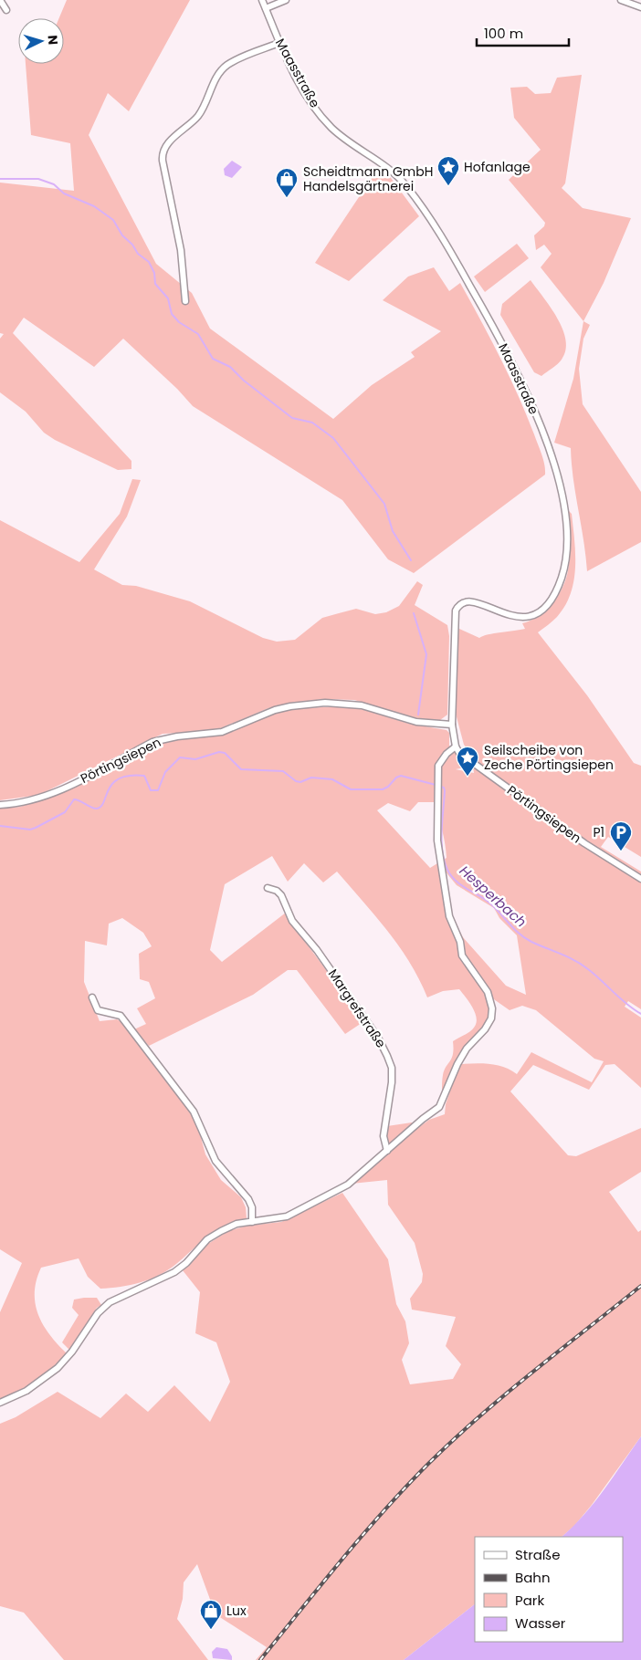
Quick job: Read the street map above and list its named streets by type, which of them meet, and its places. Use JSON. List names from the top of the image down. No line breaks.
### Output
{"streets":{"street":["Maasstraße","Pörtingsiepen","Margrefstraße"]},"crossings":[["Maasstraße","Pörtingsiepen"]],"water":["Hesperbach"],"places":{"place":["Hofanlage","Seilscheibe von Zeche Pörtingsiepen"],"shop":["Scheidtmann GmbH Handelsgärtnerei","Lux"],"parking":["P1"]},"legend":["Straße","Bahn","Park","Wasser"],"scale_bar":"100 m","north":"right"}
